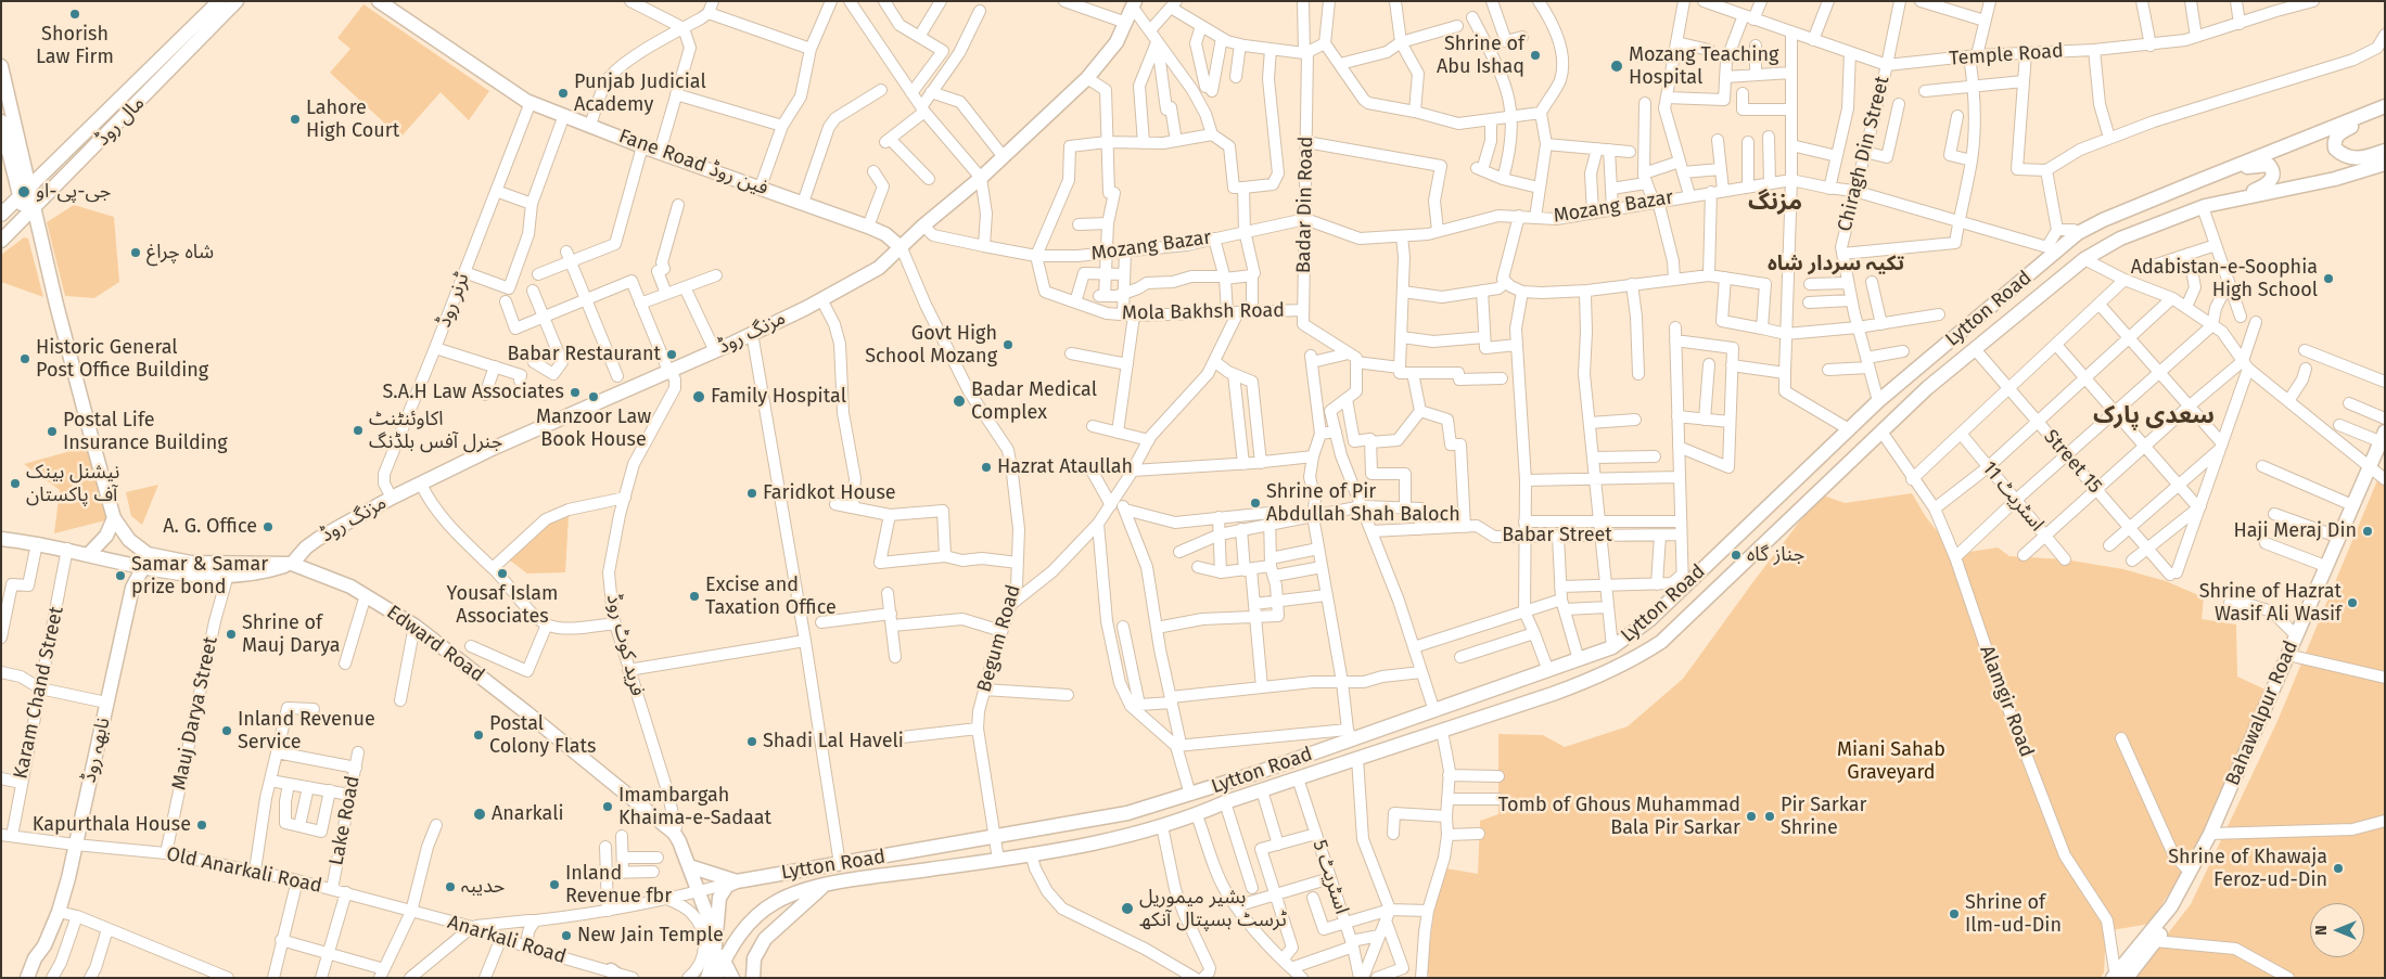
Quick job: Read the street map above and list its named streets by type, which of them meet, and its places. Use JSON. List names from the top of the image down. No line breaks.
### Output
{"streets":{"main road":["مال روڈ","Fane Road فین روڈ","Lytton Road","مزنگ روڈ","Edward Road","Bahawalpur Road","نابھہ روڈ"],"street":["Temple Road","Chiragh Din Street","Badar Din Road","Mozang Bazar","ٹرنر روڈ","Mola Bakhsh Road","Street 15","اسٹریٹ 11","Babar Street","Begum Road","فرید کوٹ روڈ","Karam Chand Street","Alamgir Road","Mauj Darya Street","Lake Road","Old Anarkali Road","اسٹریٹ 5","Anarkali Road"]},"crossings":[["Temple Road","Chiragh Din Street"],["Chiragh Din Street","Mozang Bazar"],["Chiragh Din Street","Lytton Road"],["Fane Road فین روڈ","ٹرنر روڈ"],["Fane Road فین روڈ","مزنگ روڈ"],["Fane Road فین روڈ","Begum Road"],["Badar Din Road","Mozang Bazar"],["Badar Din Road","Mola Bakhsh Road"],["Mozang Bazar","Lytton Road"],["Mozang Bazar","Mola Bakhsh Road"],["Mozang Bazar","مزنگ روڈ"],["ٹرنر روڈ","مزنگ روڈ"],["Lytton Road","Street 15"],["Lytton Road","Begum Road"],["Lytton Road","Alamgir Road"],["Lytton Road","اسٹریٹ 5"],["مزنگ روڈ","Begum Road"],["مزنگ روڈ","Edward Road"],["مزنگ روڈ","فرید کوٹ روڈ"],["Edward Road","فرید کوٹ روڈ"],["Karam Chand Street","Old Anarkali Road"],["Alamgir Road","Bahawalpur Road"],["Mauj Darya Street","Old Anarkali Road"],["نابھہ روڈ","Old Anarkali Road"],["Lake Road","Old Anarkali Road"],["Old Anarkali Road","Anarkali Road"]],"districts":["مزنگ","تکیہ سردار شاہ","سعدی پارک"],"parks":["Miani Sahab Graveyard"],"places":["Shorish Law Firm","Shrine of Abu Ishaq","Mozang Teaching Hospital","Punjab Judicial Academy","Lahore High Court","جی-پی-او","شاہ چراغ","Adabistan-e-Soophia High School","Govt High School Mozang","Babar Restaurant","Historic General Post Office Building","S.A.H Law Associates","Manzoor Law Book House","Family Hospital","Badar Medical Complex","اکاوئنٹنٹ جنرل آفس بلڈنگ","Postal Life Insurance Building","Hazrat Ataullah","نیشنل بینک آف پاکستان","Faridkot House","Shrine of Pir Abdullah Shah Baloch","A. G. Office","Haji Meraj Din","جناز گاہ","Yousaf Islam Associates","Samar & Samar prize bond","Excise and Taxation Office","Shrine of Hazrat Wasif Ali Wasif","Shrine of Mauj Darya","Inland Revenue Service","Postal Colony Flats","Shadi Lal Haveli","Imambargah Khaima-e-Sadaat","Anarkali","Tomb of Ghous Muhammad Bala Pir Sarkar","Pir Sarkar Shrine","Kapurthala House","Shrine of Khawaja Feroz-ud-Din","Inland Revenue fbr","حدیبہ","بشیر میموریل ٹرسٹ ہسپتال آنکھ","Shrine of Ilm-ud-Din","New Jain Temple"],"north":"left"}
